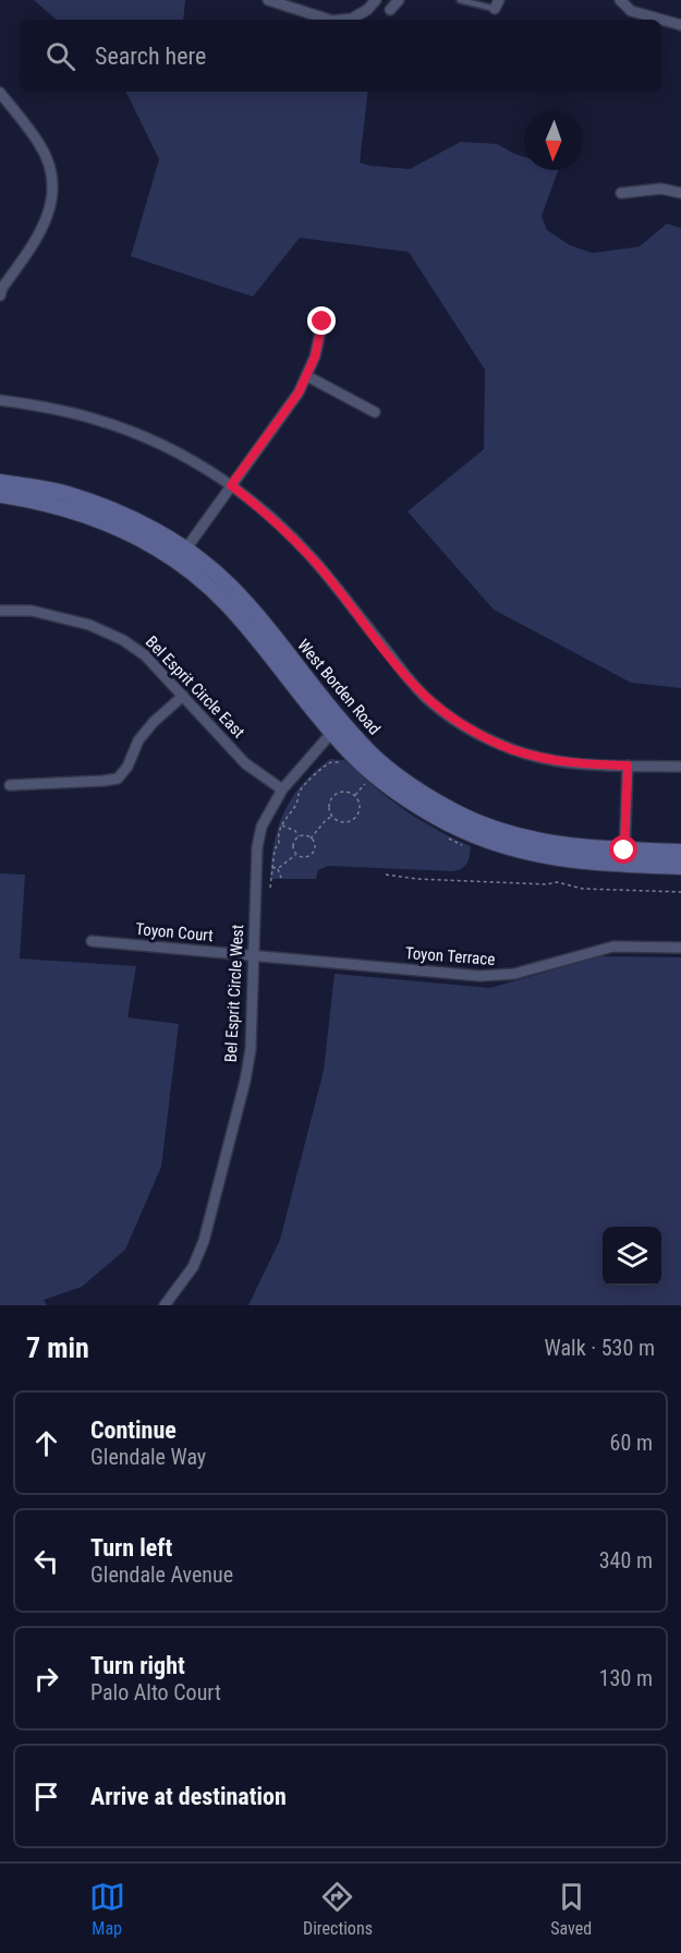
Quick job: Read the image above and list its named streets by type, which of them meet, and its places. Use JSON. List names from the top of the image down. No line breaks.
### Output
{"streets":{"main road":["West Borden Road"],"street":["Bel Esprit Circle East","Toyon Court","Toyon Terrace","Bel Esprit Circle West"]},"crossings":[["Bel Esprit Circle East","Bel Esprit Circle West"],["West Borden Road","Bel Esprit Circle West"],["Toyon Court","Toyon Terrace"],["Toyon Court","Bel Esprit Circle West"],["Toyon Terrace","Bel Esprit Circle West"]],"north":"bottom","page":{"search":"Search here","heading":["7 min","Walk · 530 m"],"list":[["Continue","Glendale Way","60 m"],["Turn left","Glendale Avenue","340 m"],["Turn right","Palo Alto Court","130 m"],"Arrive at destination"],"nav":["Map","Directions","Saved"]}}
